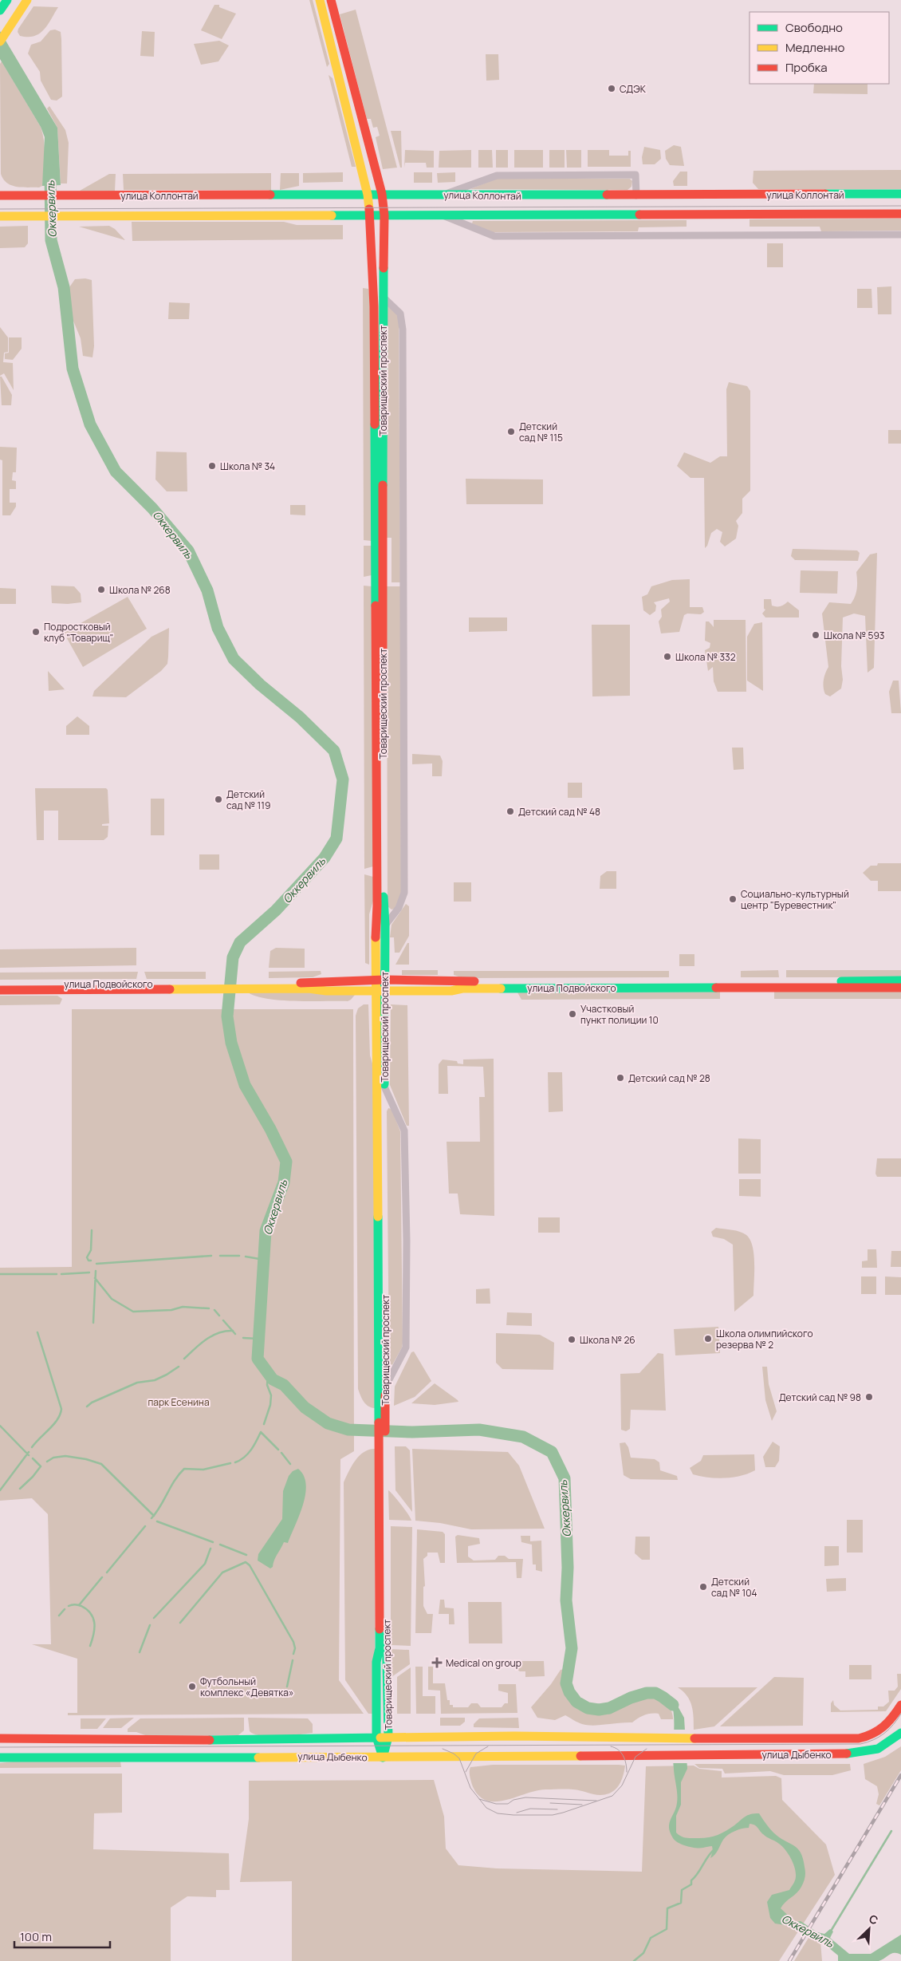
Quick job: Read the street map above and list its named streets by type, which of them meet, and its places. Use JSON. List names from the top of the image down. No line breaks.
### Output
{"streets":{"street":["улица Коллонтай","Товарищеский проспект","улица Подвойского","улица Дыбенко"]},"crossings":[["улица Коллонтай","Товарищеский проспект"],["Товарищеский проспект","улица Подвойского"],["Товарищеский проспект","улица Дыбенко"]],"water":["Оккервиль"],"parks":["парк Есенина"],"places":{"other":["СДЭК","Детский сад № 115","Школа № 34","Школа № 268","Подростковый клуб \"Товарищ\"","Школа № 593","Школа № 332","Детский сад № 119","Детский сад № 48","Социально-культурный центр \"Буревестник\"","Участковый пункт полиции 10","Детский сад № 28","Школа олимпийского резерва № 2","Школа № 26","Детский сад № 98","Детский сад № 104","Футбольный комплекс «Девятка»"],"health":["Medical on group"]},"legend":["Свободно","Медленно","Пробка"],"scale_bar":"100 m","north":"top right"}
